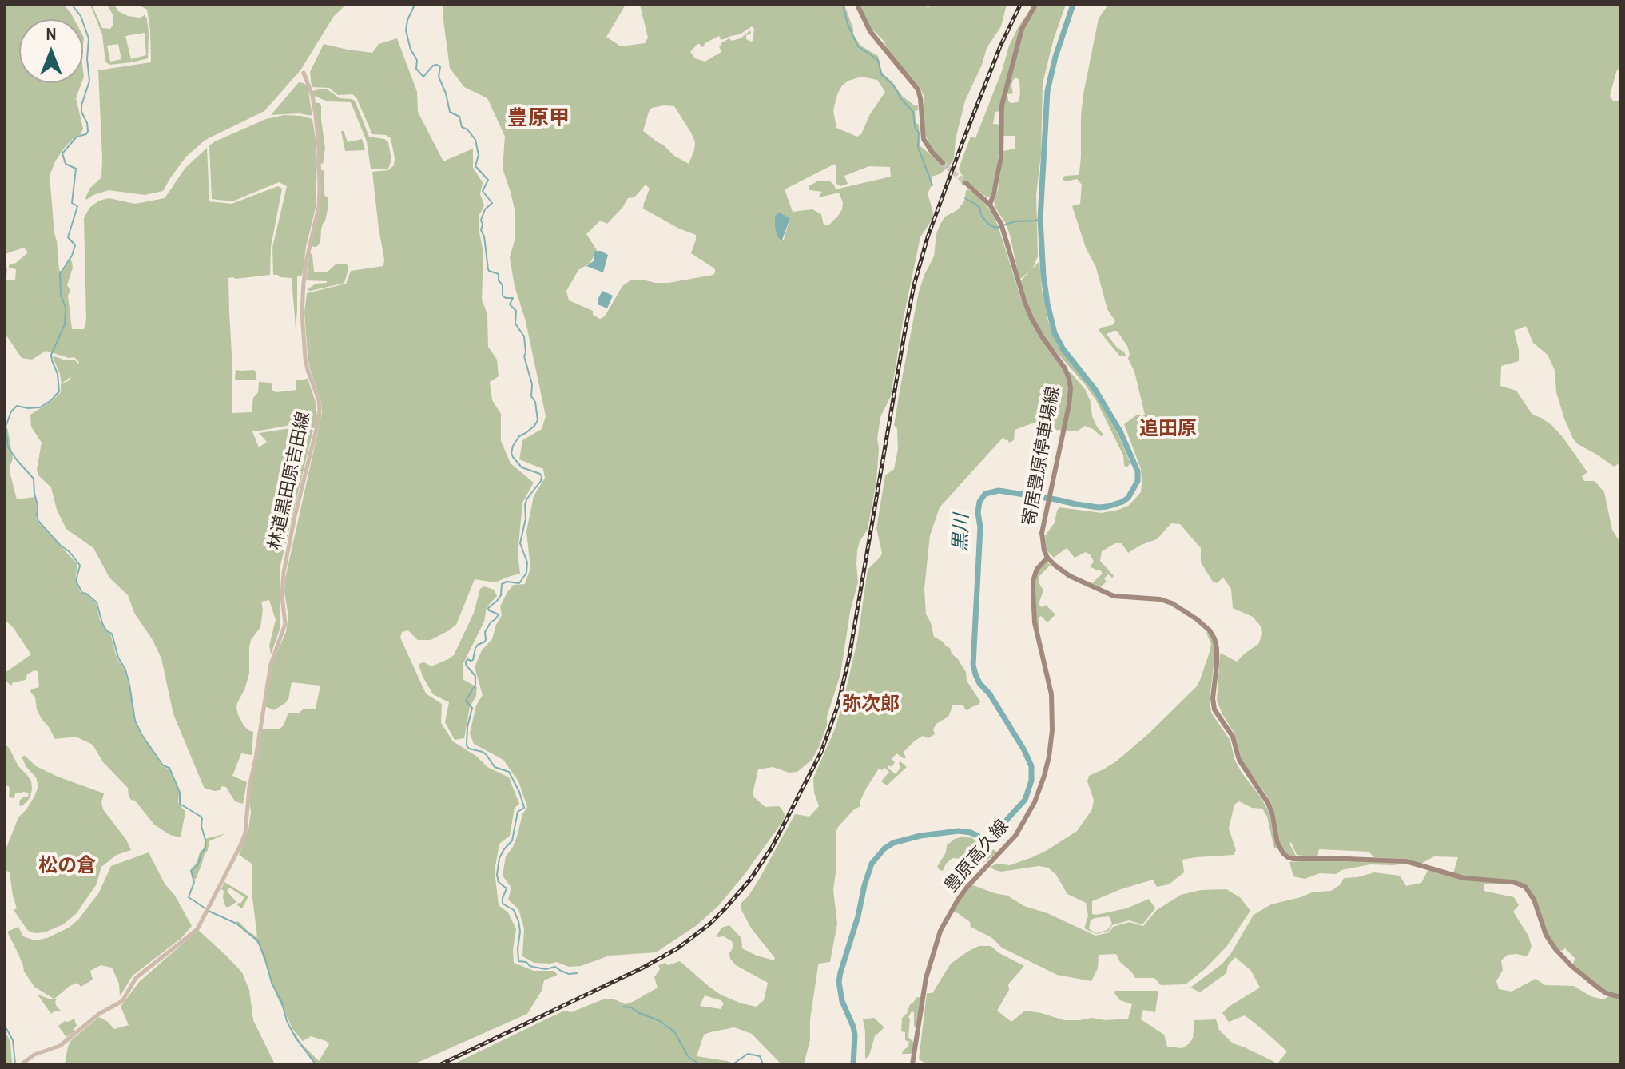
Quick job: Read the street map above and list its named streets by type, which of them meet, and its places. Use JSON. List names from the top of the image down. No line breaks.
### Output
{"streets":{"main road":["寄居豊原停車場線","豊原高久線"],"street":["林道黒田原吉田線"]},"crossings":[["寄居豊原停車場線","豊原高久線"]],"districts":["豊原甲","追田原","弥次郎","松の倉"],"water":["黒川"],"north":"top"}
